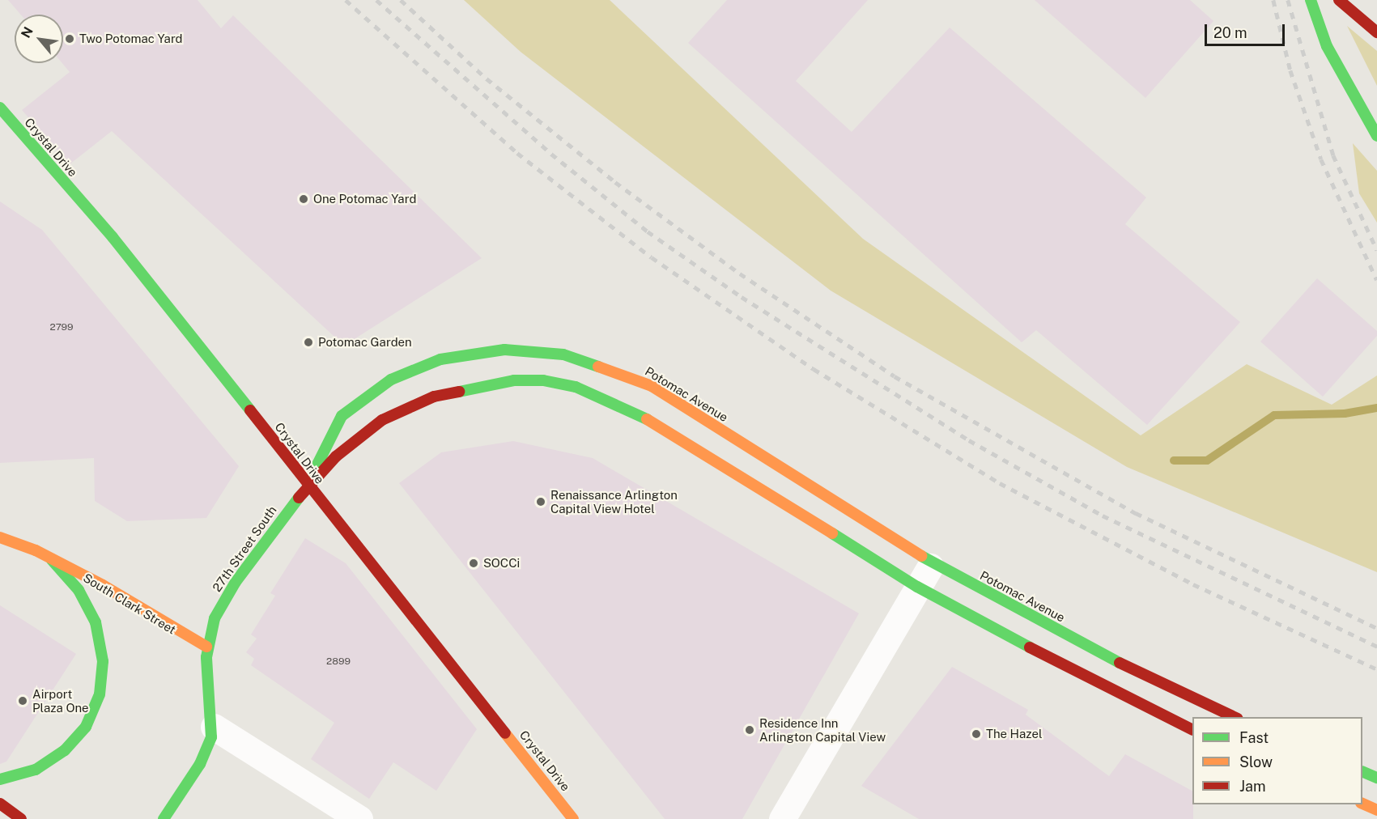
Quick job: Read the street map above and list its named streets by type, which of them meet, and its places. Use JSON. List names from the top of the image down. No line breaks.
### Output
{"streets":{"main road":["Crystal Drive","Potomac Avenue","27th Street South","South Clark Street"]},"crossings":[["Crystal Drive","Potomac Avenue"],["Crystal Drive","27th Street South"],["Potomac Avenue","27th Street South"],["27th Street South","South Clark Street"]],"places":["Two Potomac Yard","One Potomac Yard","Potomac Garden","Renaissance Arlington Capital View Hotel","SOCCi","Airport Plaza One","Residence Inn Arlington Capital View","The Hazel"],"house_numbers":["2799","2899"],"legend":["Fast","Slow","Jam"],"scale_bar":"20 m","north":"top left"}
